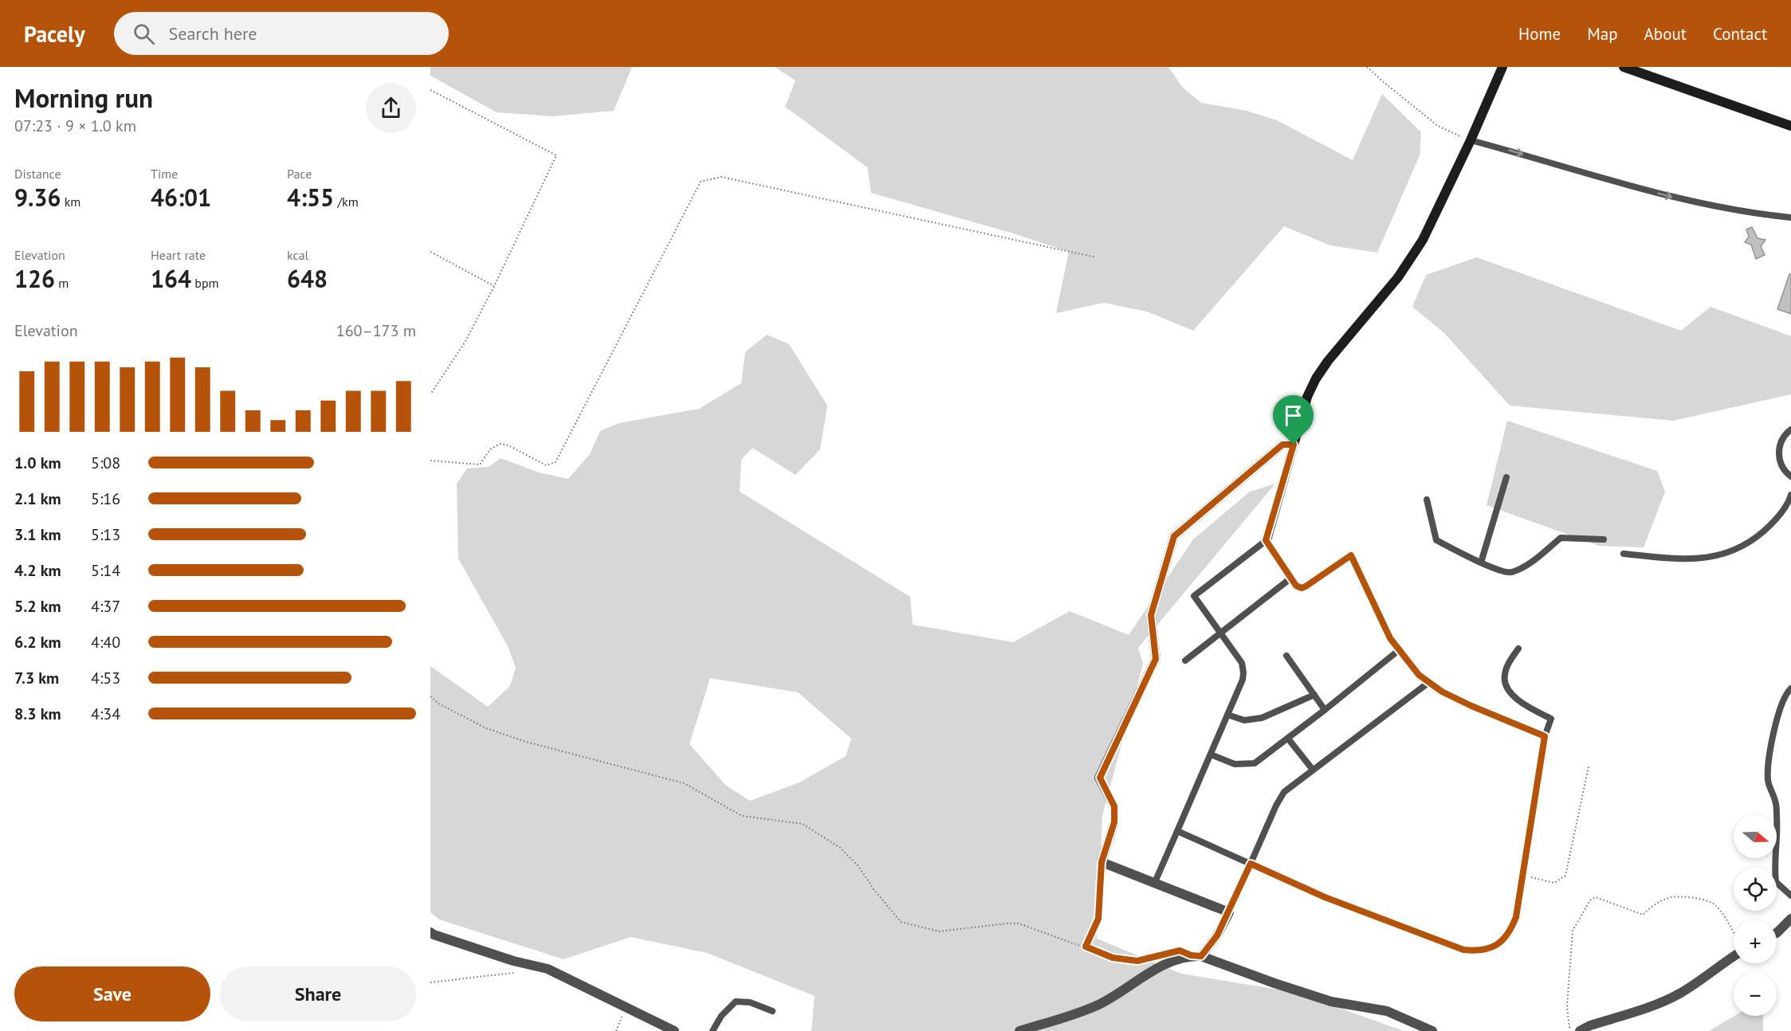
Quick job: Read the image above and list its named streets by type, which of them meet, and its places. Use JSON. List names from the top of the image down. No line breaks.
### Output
{"north":"right","page":{"header":"Pacely","search":"Search here","nav":["Home","Map","About","Contact"],"heading":["Morning run","07:23 · 9 × 1.0 km"],"stats":[["Distance","9.36 km"],["Time","46:01"],["Pace","4:55 /km"],["Elevation","126 m"],["Heart rate","164 bpm"],["kcal","648"]],"chart":["Elevation","160–173 m"],"list":[{"name":"1.0 km","note":"5:08"},{"name":"2.1 km","note":"5:16"},{"name":"3.1 km","note":"5:13"},{"name":"4.2 km","note":"5:14"},{"name":"5.2 km","note":"4:37"},{"name":"6.2 km","note":"4:40"},{"name":"7.3 km","note":"4:53"},{"name":"8.3 km","note":"4:34"}],"map_buttons":["+","−"],"buttons":["Save","Share"]}}
